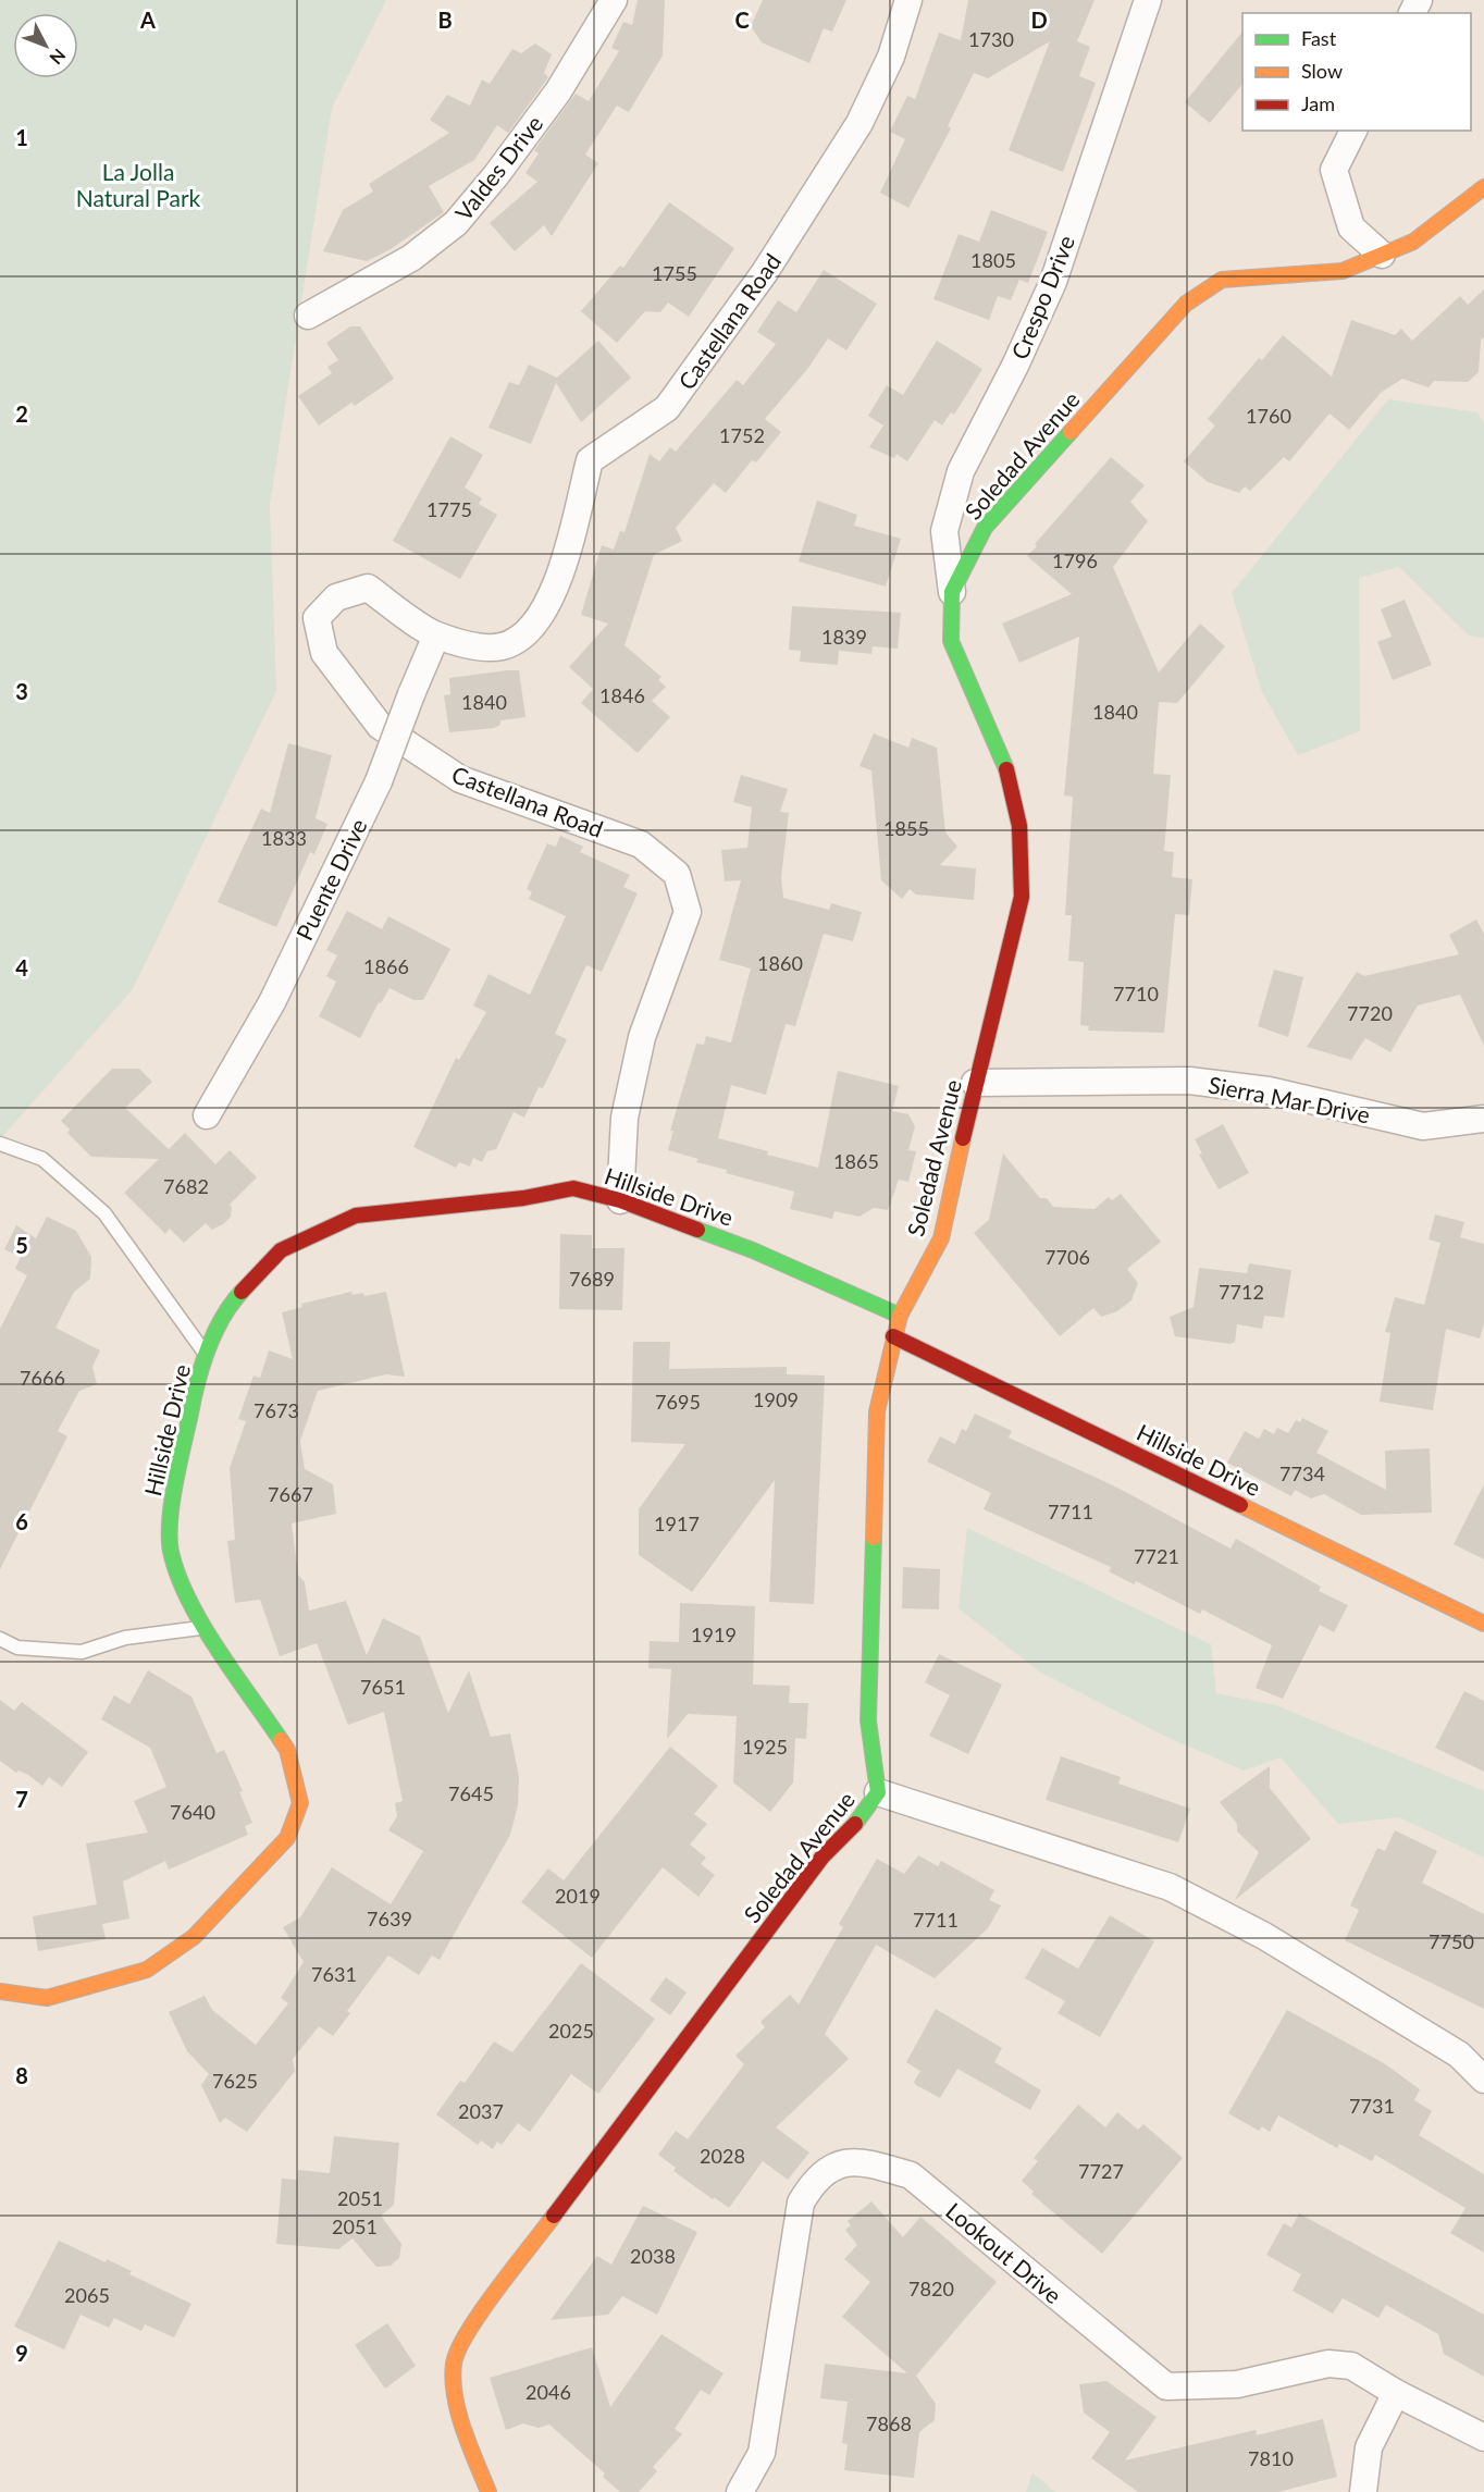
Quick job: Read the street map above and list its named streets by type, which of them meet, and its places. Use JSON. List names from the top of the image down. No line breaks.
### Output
{"streets":{"street":["Valdes Drive","Crespo Drive","Castellana Road","Soledad Avenue","Puente Drive","Sierra Mar Drive","Hillside Drive","Lookout Drive"]},"crossings":[["Crespo Drive","Soledad Avenue"],["Castellana Road","Puente Drive"],["Castellana Road","Hillside Drive"],["Soledad Avenue","Sierra Mar Drive"],["Soledad Avenue","Hillside Drive"]],"parks":["La Jolla Natural Park"],"house_numbers":["1730","1805","1755","1760","1752","1775","1796","1839","1846","1840","1840","1855","1833","1860","1866","7710","7720","1865","7682","7706","7689","7712","7666","1909","7695","7673","7734","7667","7711","1917","7721","1919","7651","1925","7645","7640","2019","7639","7711","7750","7631","2025","7625","7731","2037","2028","7727","2051","2051","2038","7820","2065","2046","7868","7810"],"legend":["Fast","Slow","Jam"],"north":"bottom right","grid":{"columns":["A","B","C","D"],"rows":["1","2","3","4","5","6","7","8","9"]}}
